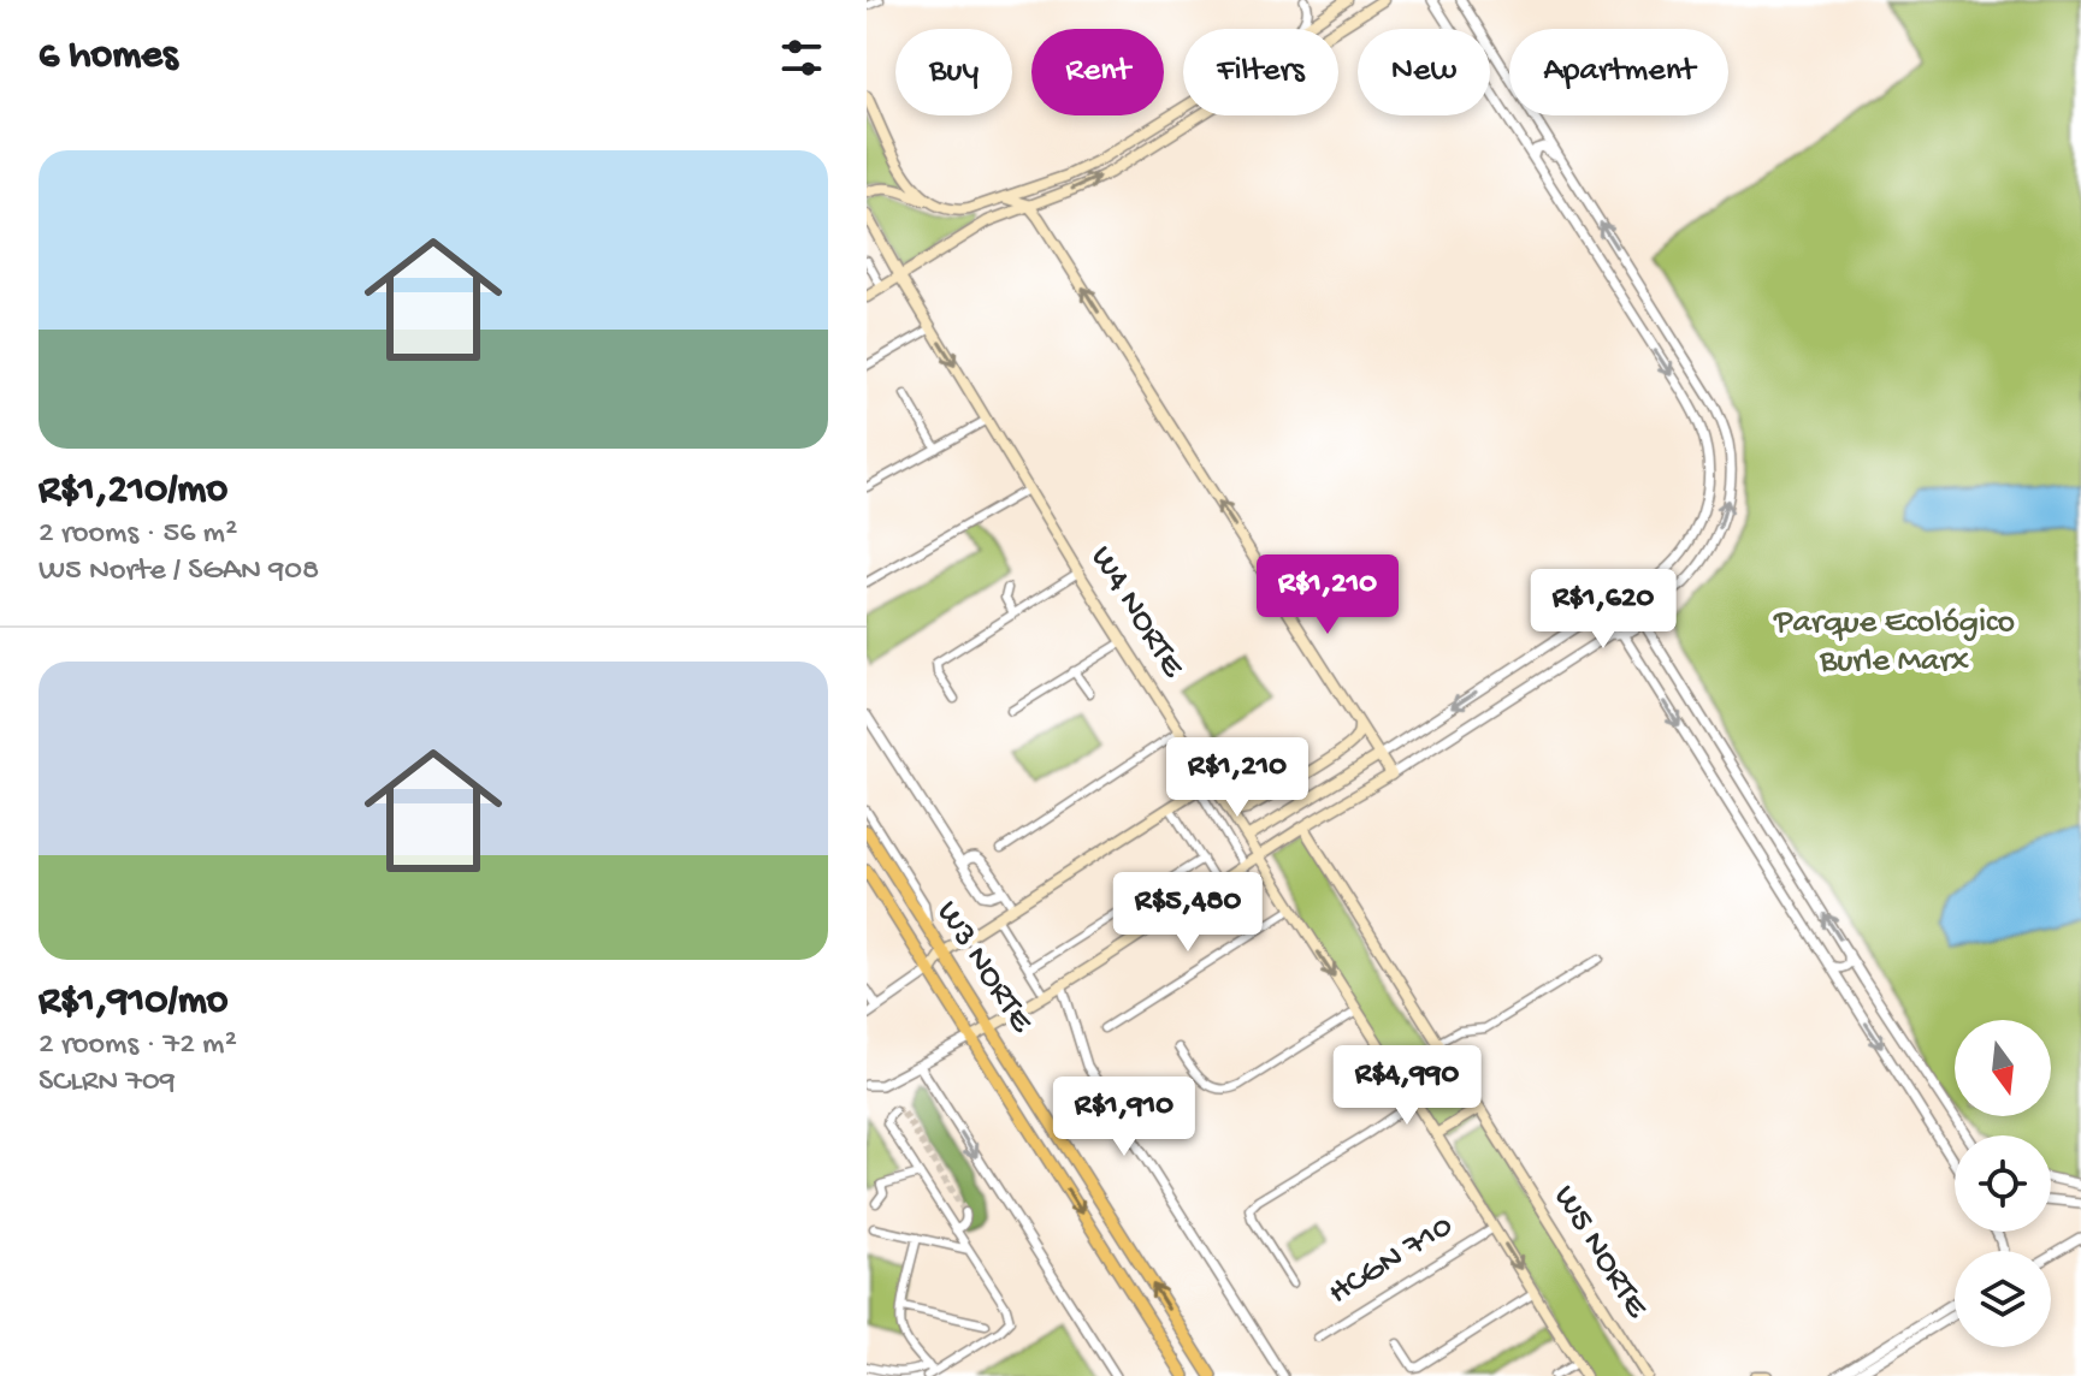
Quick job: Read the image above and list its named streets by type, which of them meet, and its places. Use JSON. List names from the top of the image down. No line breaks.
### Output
{"streets":{"main road":["W4 NORTE","W3 NORTE","W5 NORTE"],"street":["HCGN 710"]},"crossings":[["W4 NORTE","HCGN 710"]],"parks":["Parque Ecológico Burle Marx"],"north":"bottom","page":{"heading":"6 homes","chip":["Buy","Rent","Filters","New","Apartment"],"list":[{"name":"R$1,210/mo","note":"2 rooms · 56 m² · W5 Norte / SGAN 908"},{"name":"R$1,910/mo","note":"2 rooms · 72 m² · SCLRN 709"}],"price":["R$1,210","R$1,620","R$1,210","R$5,480","R$4,990","R$1,910"]}}
